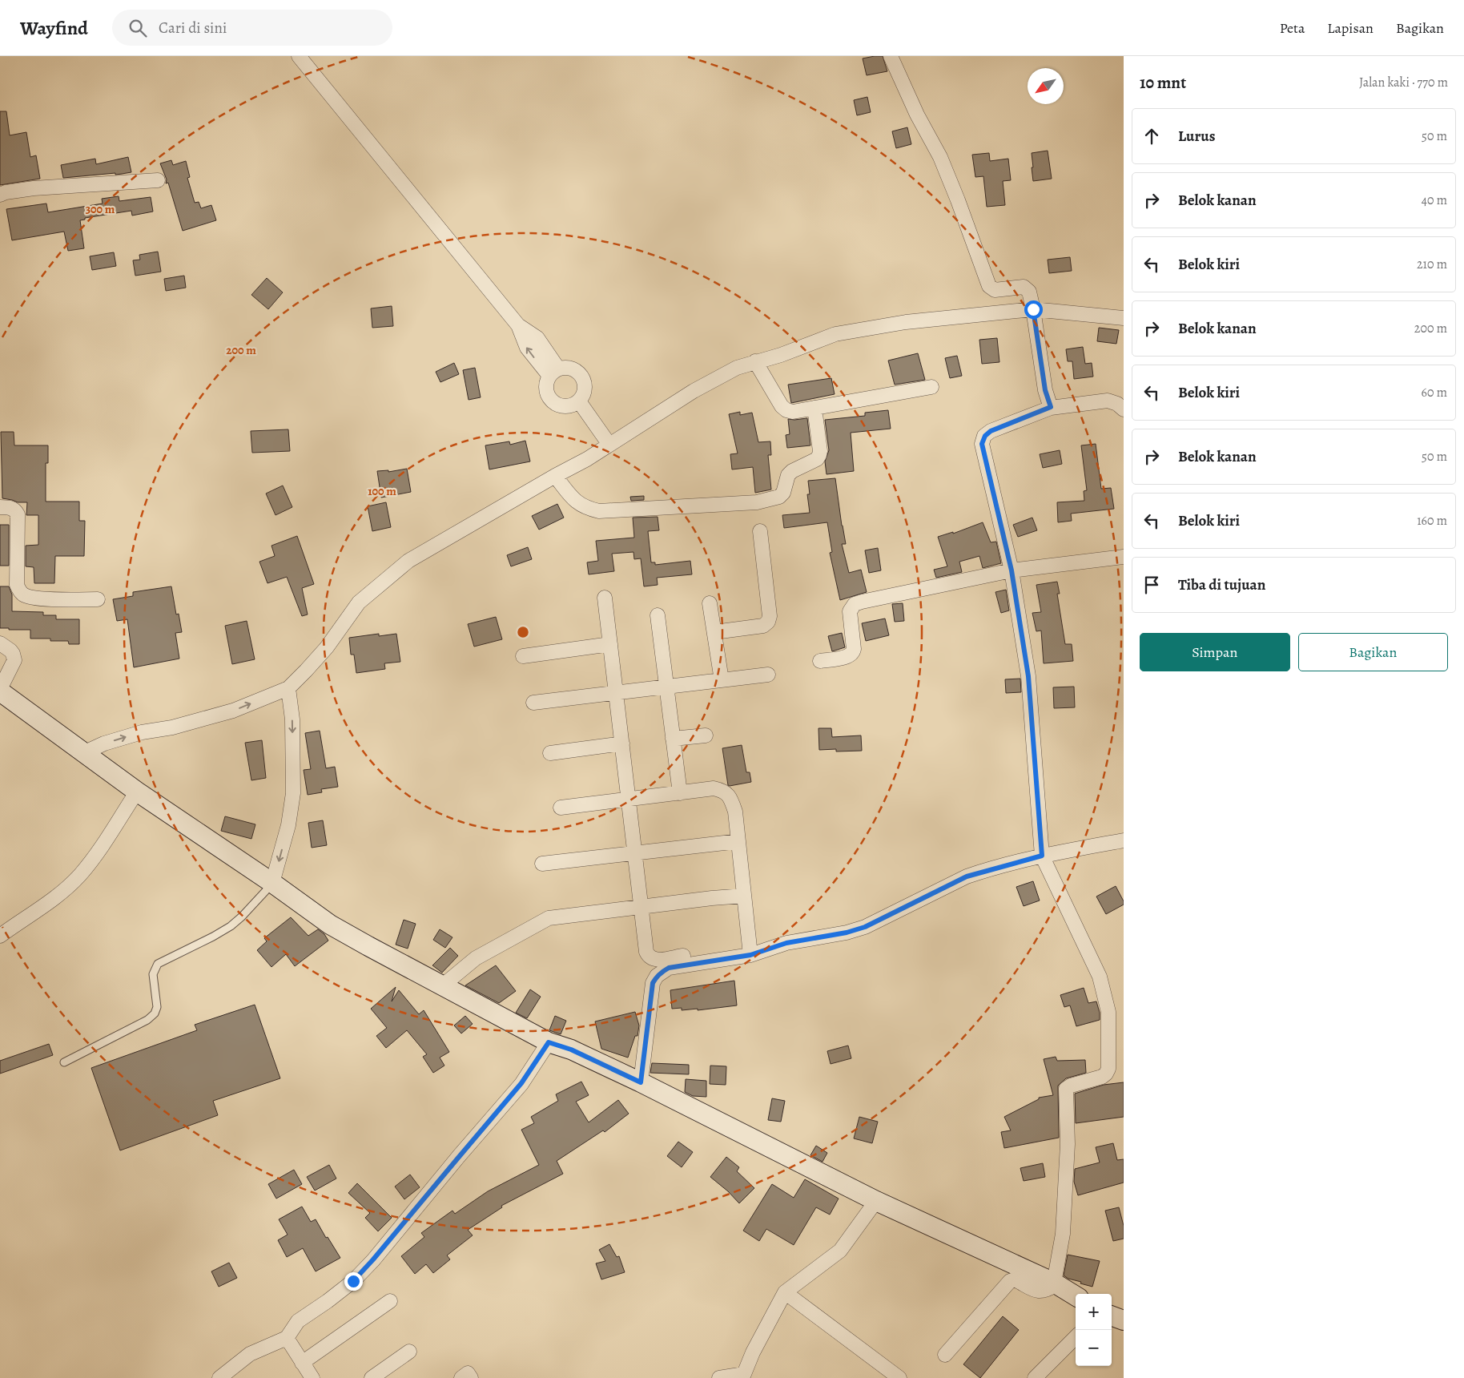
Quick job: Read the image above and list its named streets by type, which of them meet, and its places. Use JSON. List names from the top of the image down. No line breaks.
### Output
{"north":"bottom left","page":{"header":"Wayfind","search":"Cari di sini","nav":["Peta","Lapisan","Bagikan"],"heading":["10 mnt","Jalan kaki · 770 m"],"list":[["Lurus","50 m"],["Belok kanan","40 m"],["Belok kiri","210 m"],["Belok kanan","200 m"],["Belok kiri","60 m"],["Belok kanan","50 m"],["Belok kiri","160 m"],"Tiba di tujuan"],"buttons":["Simpan","Bagikan"],"map_buttons":["+","−"]},"rings":["300 m","200 m","100 m"]}
